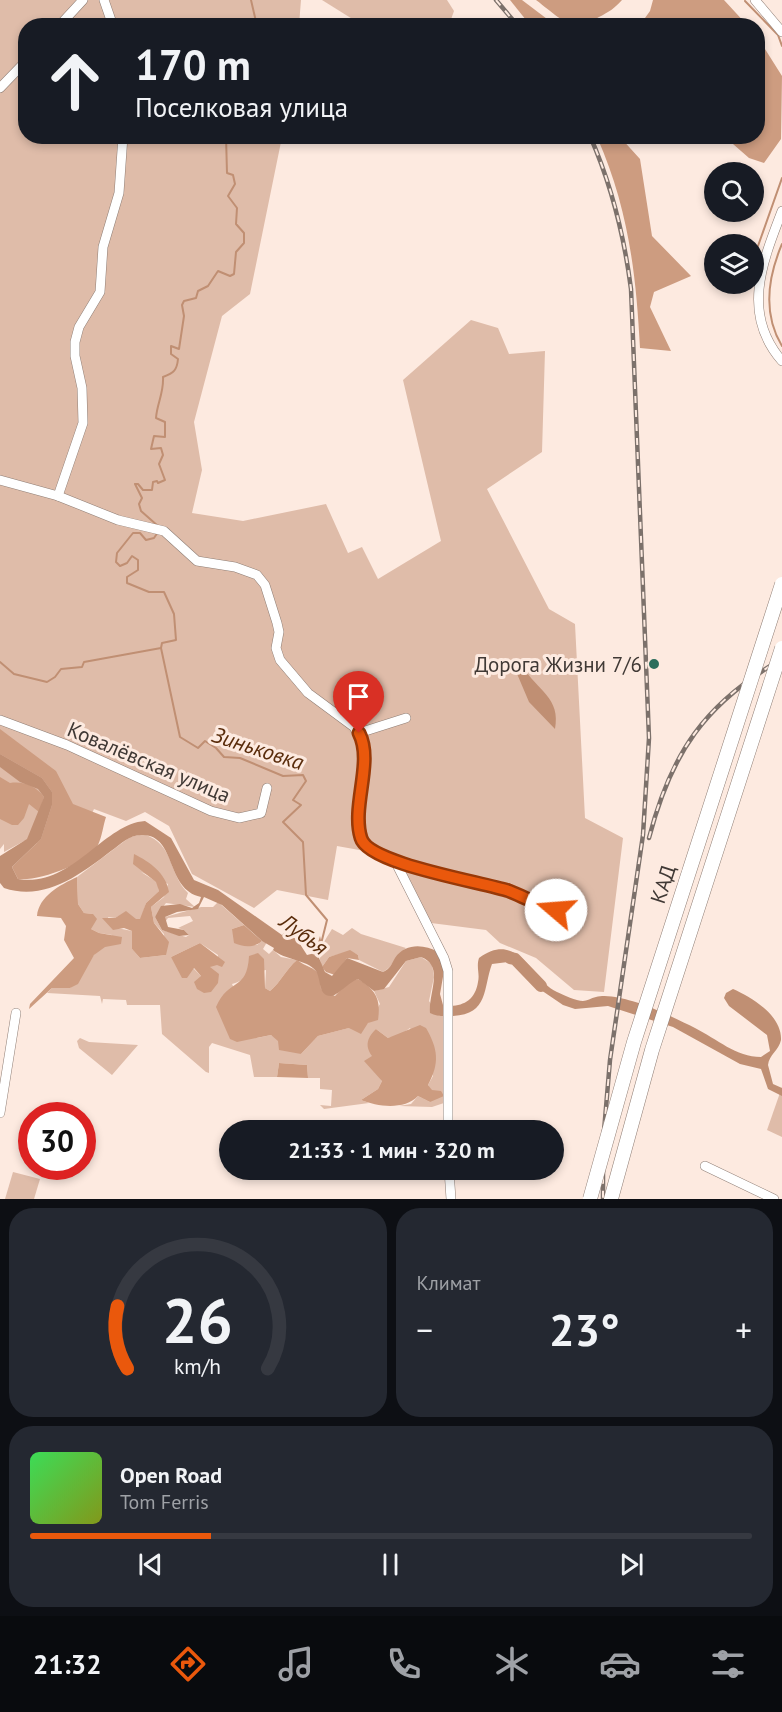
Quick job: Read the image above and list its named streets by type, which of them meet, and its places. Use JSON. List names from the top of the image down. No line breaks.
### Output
{"streets":{"highway":["КАД"],"street":["Ковалёвская улица"]},"water":["Зиньковка","Лубья"],"places":["Дорога Жизни 7/6"],"page":{"turn":["170 m","Поселковая улица"],"limit":"30","trip":"21:33 · 1 мин · 320 m","tile":"Климат","heat":["−","23°","+"],"song":["Open Road","Tom Ferris"],"tabs":"21:32","gauge":["26","km/h"]}}
